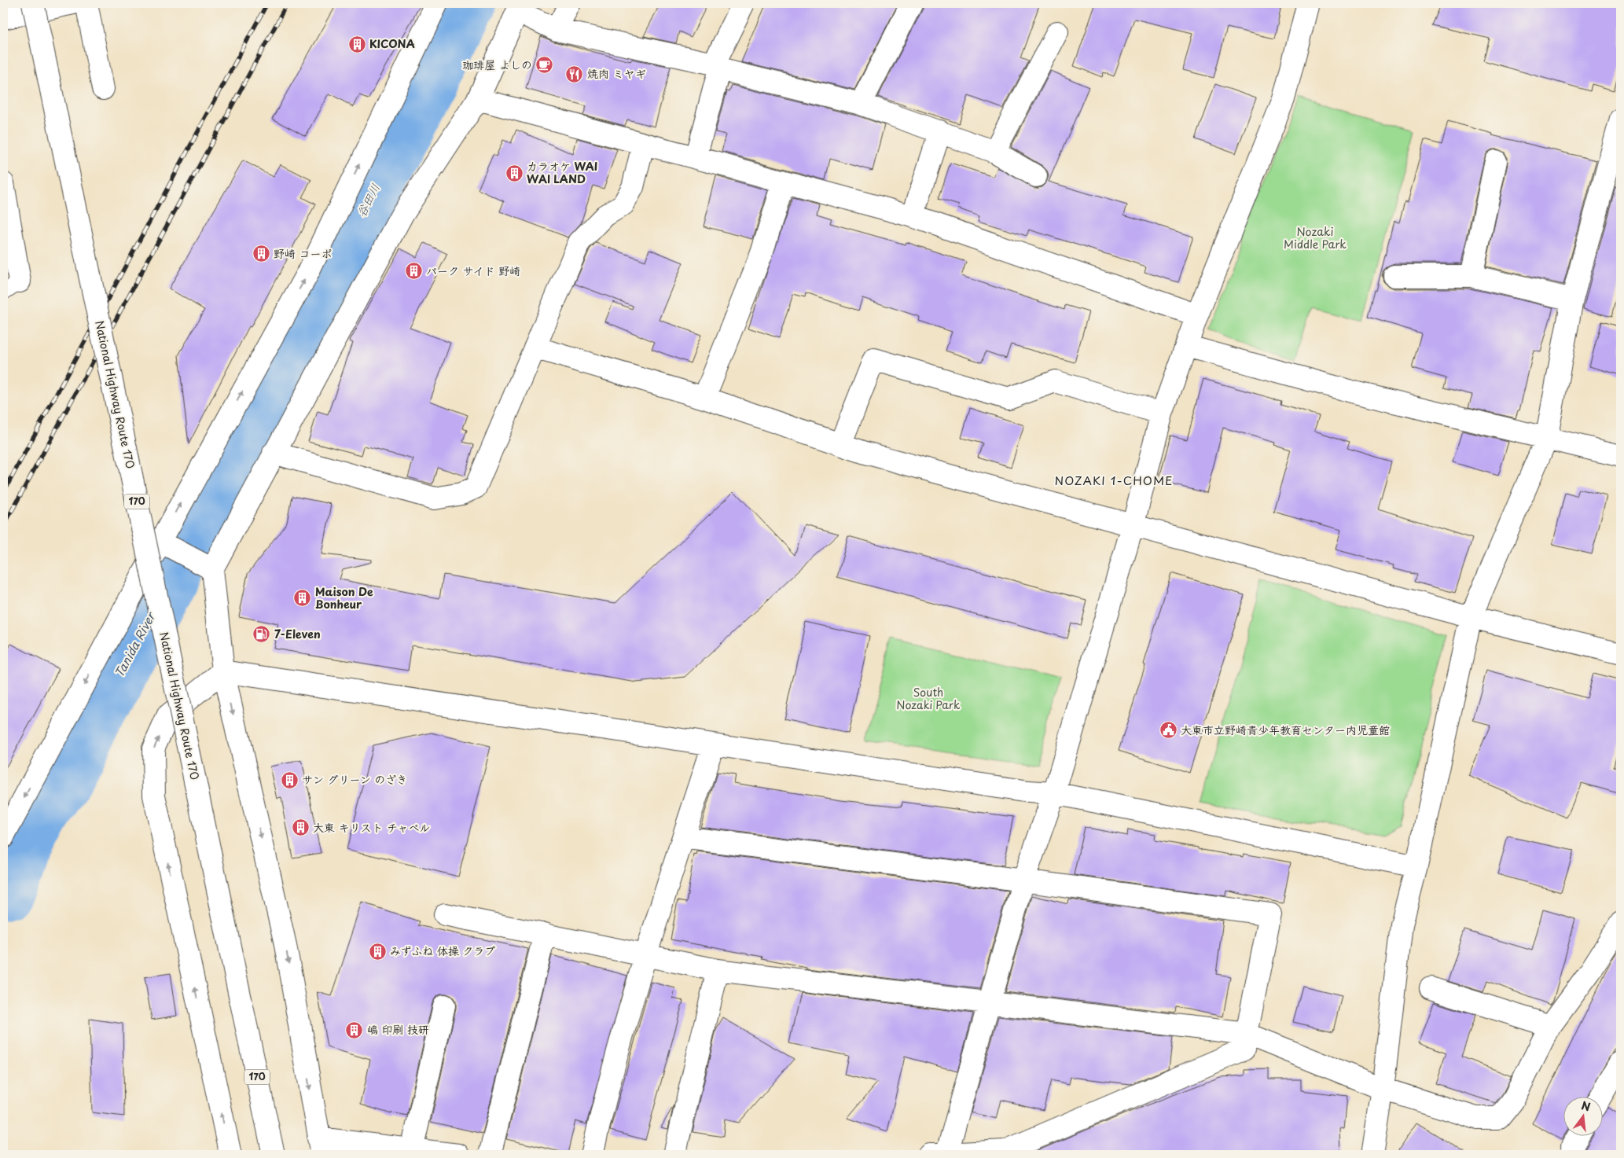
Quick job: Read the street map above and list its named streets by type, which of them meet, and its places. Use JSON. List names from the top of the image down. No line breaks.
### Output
{"streets":{"main road":["National Highway Route 170","170"]},"districts":["NOZAKI 1-CHOME"],"water":["谷田川","Tanida River"],"parks":["Nozaki Middle Park","South Nozaki Park"],"places":{"building":["KICONA","カラオケ WAI WAI LAND","野崎 コーポ","パーク サイド 野崎","Maison De Bonheur","サン グリーン のざき","大東 キリスト チャペル","みずふね 体操 クラブ","嶋 印刷 技研"],"cafe":["珈琲屋 よしの"],"restaurant":["焼肉 ミヤギ"],"fuel station":["7-Eleven"],"public building":["大東市立野崎青少年教育センター内児童館"]},"north":"top"}
